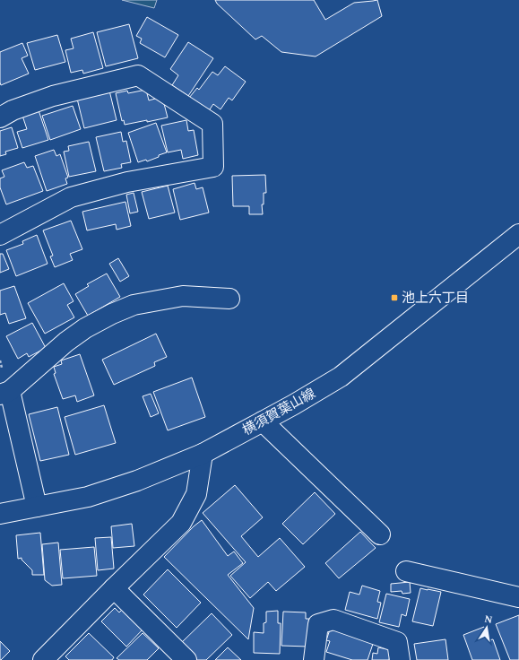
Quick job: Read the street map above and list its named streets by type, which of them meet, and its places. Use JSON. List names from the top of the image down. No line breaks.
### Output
{"streets":{"street":["横須賀葉山線"]},"places":{"transit":["池上六丁目"]},"north":"top"}
